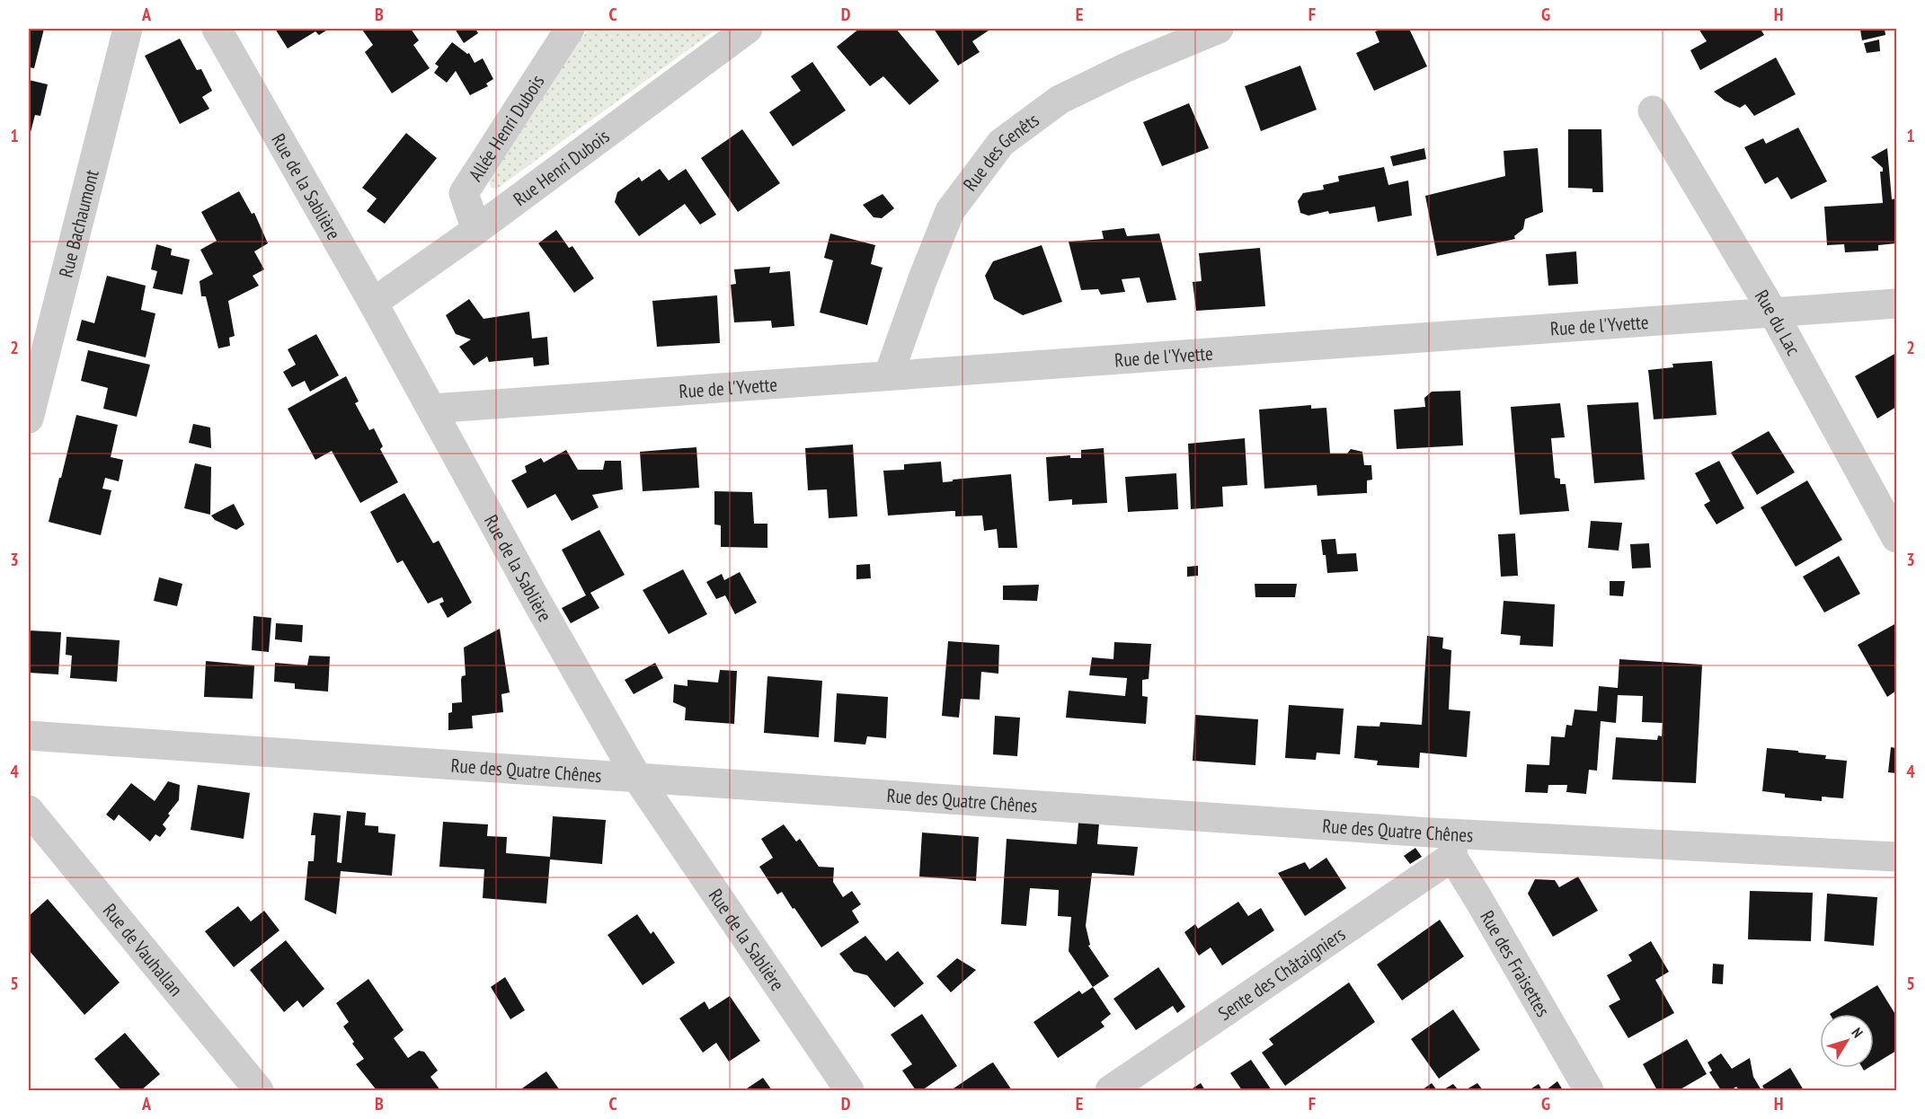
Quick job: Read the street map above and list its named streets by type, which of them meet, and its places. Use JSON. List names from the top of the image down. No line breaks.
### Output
{"streets":{"street":["Allée Henri Dubois","Rue des Genêts","Rue Henri Dubois","Rue de la Sablière","Rue Bachaumont","Rue du Lac","Rue de l'Yvette","Rue des Quatre Chênes","Rue de Vauhallan","Rue des Fraisettes","Sente des Châtaigniers"]},"crossings":[["Allée Henri Dubois","Rue Henri Dubois"],["Rue des Genêts","Rue de l'Yvette"],["Rue Henri Dubois","Rue de la Sablière"],["Rue de la Sablière","Rue de l'Yvette"],["Rue de la Sablière","Rue des Quatre Chênes"],["Rue du Lac","Rue de l'Yvette"],["Rue des Quatre Chênes","Rue des Fraisettes"],["Rue des Quatre Chênes","Sente des Châtaigniers"],["Rue des Fraisettes","Sente des Châtaigniers"]],"north":"top right","grid":{"columns":["A","B","C","D","E","F","G","H"],"rows":["1","2","3","4","5"]}}
